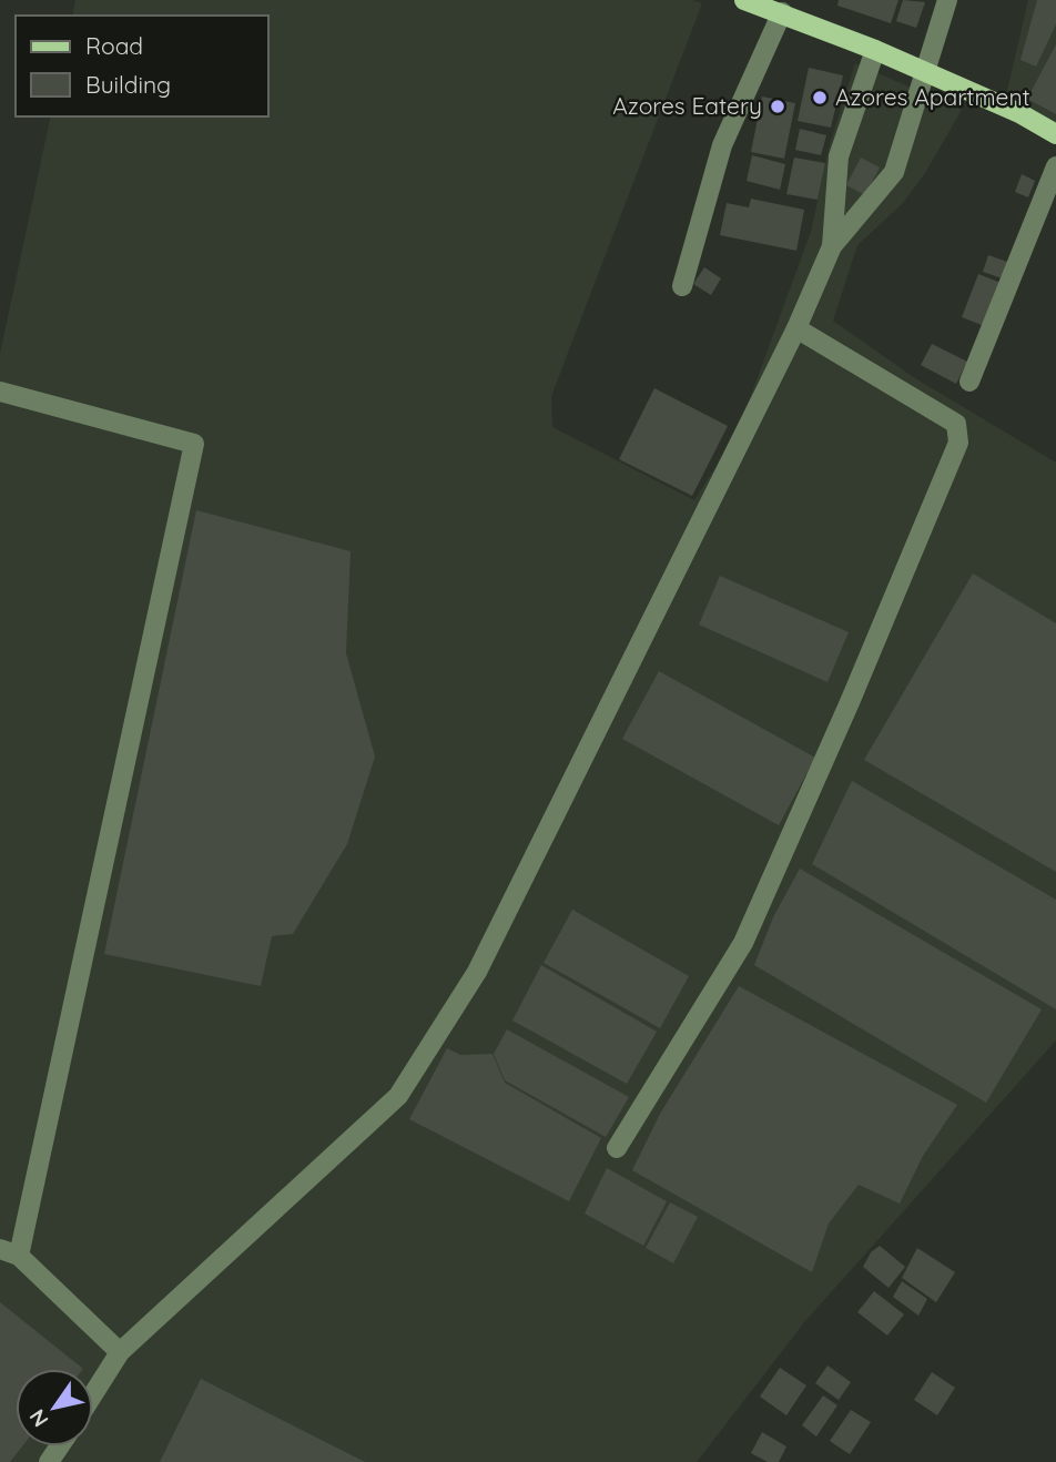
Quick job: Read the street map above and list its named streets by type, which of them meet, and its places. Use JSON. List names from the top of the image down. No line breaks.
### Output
{"places":["Azores Apartment","Azores Eatery"],"legend":["Road","Building"],"north":"bottom left"}
